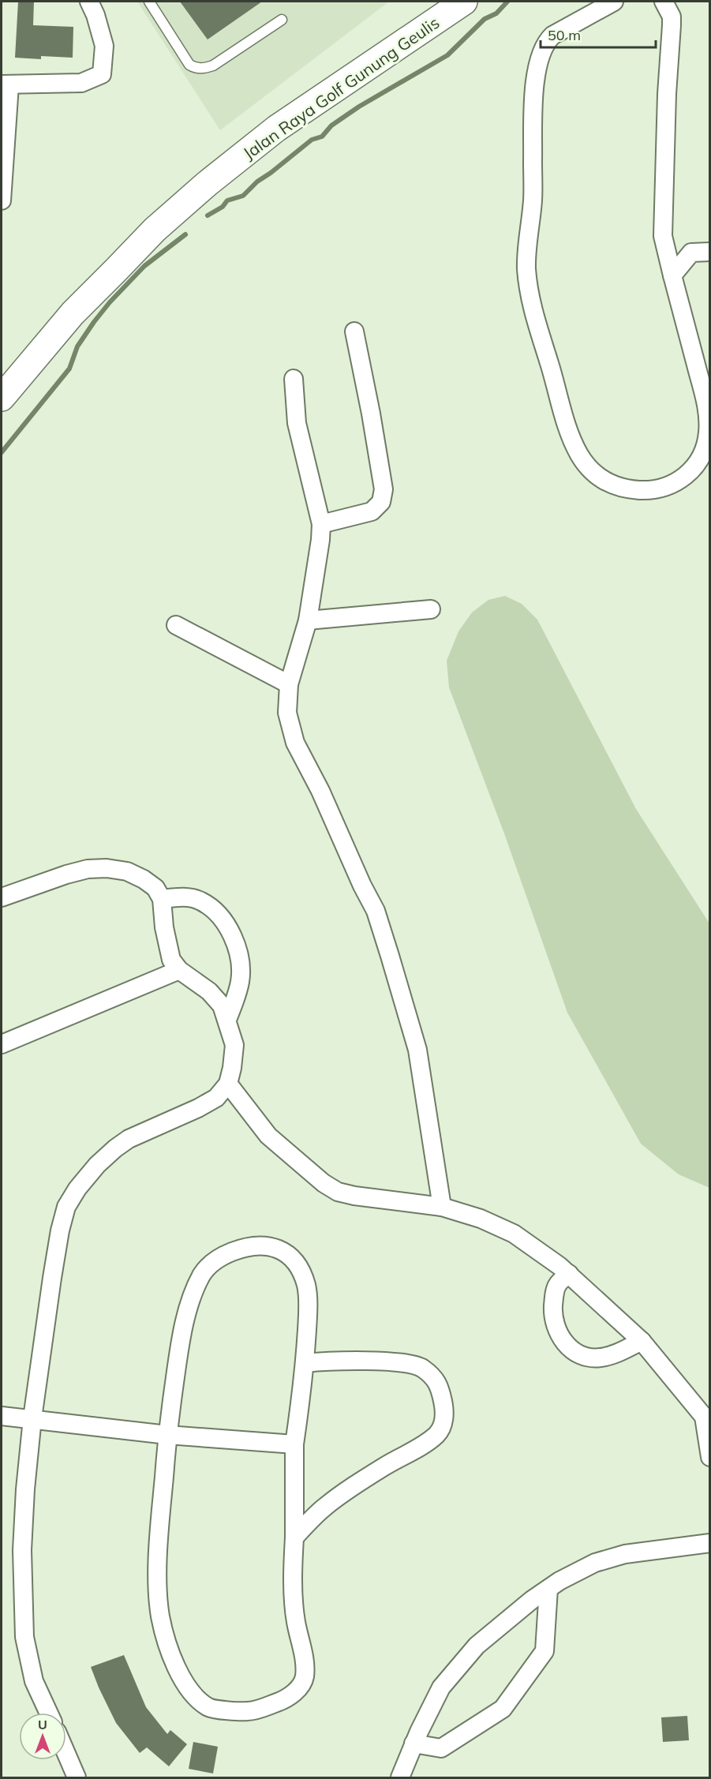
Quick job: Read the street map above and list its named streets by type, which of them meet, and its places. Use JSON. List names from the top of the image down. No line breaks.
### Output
{"streets":{"main road":["Jalan Raya Golf Gunung Geulis"]},"scale_bar":"50 m","north":"top"}
